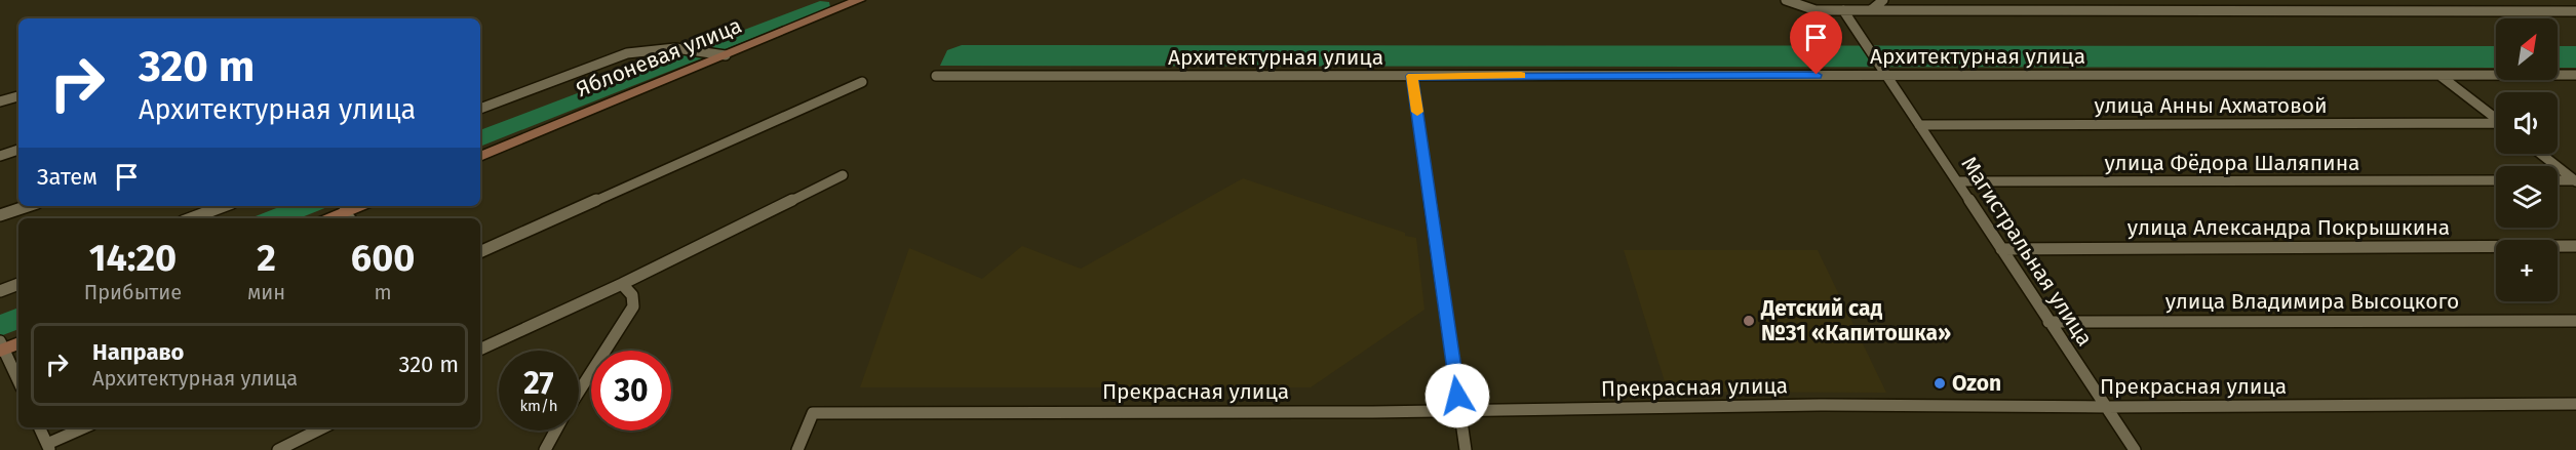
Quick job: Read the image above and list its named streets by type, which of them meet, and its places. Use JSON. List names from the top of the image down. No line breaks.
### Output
{"streets":{"street":["Архитектурная улица","Яблоневая улица","улица Анны Ахматовой","улица Фёдора Шаляпина","улица Александра Покрышкина","Магистральная улица","улица Владимира Высоцкого","Прекрасная улица"]},"crossings":[["Архитектурная улица","Магистральная улица"],["улица Анны Ахматовой","Магистральная улица"],["улица Фёдора Шаляпина","Магистральная улица"],["улица Александра Покрышкина","Магистральная улица"],["Магистральная улица","улица Владимира Высоцкого"],["Магистральная улица","Прекрасная улица"]],"places":["Детский сад №31 «Капитошка»","Ozon"],"north":"top right","page":{"map_buttons":"+","turn":["320 m","Архитектурная улица"],"then":"Затем","eta":["14:20","Прибытие","2","мин","600","m"],"list":[{"name":"Направо","note":"Архитектурная улица","value":"320 m"}],"speed":"27 km/h","limit":"30"}}
